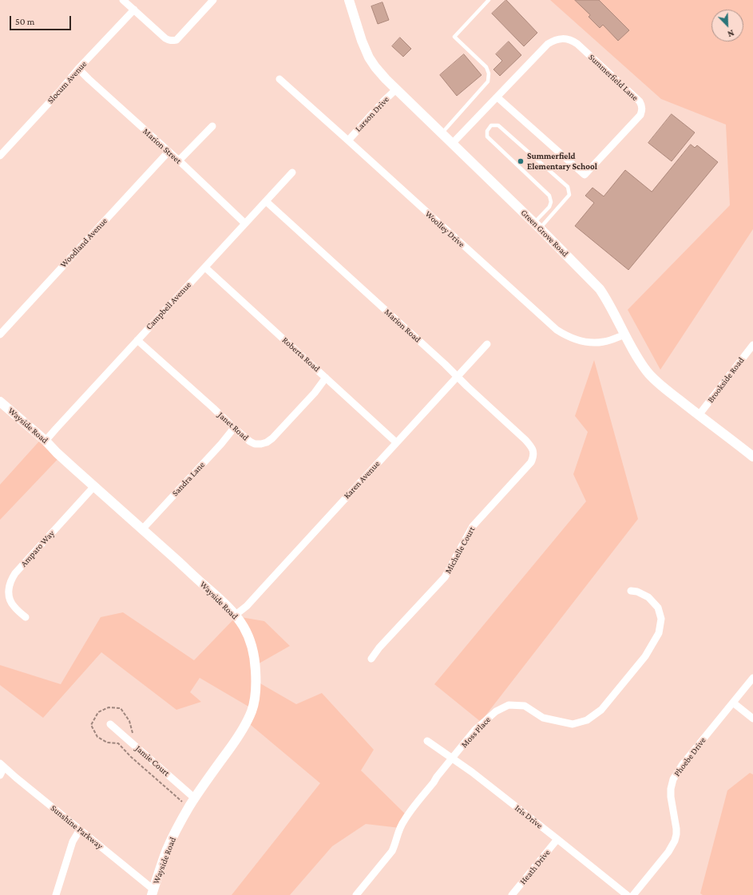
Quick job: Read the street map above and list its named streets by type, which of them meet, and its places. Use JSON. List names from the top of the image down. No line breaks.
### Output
{"streets":{"street":["Summerfield Lane","Slocum Avenue","Larson Drive","Marion Street","Woolley Drive","Green Grove Road","Woodland Avenue","Campbell Avenue","Marion Road","Roberta Road","Brookside Road","Wayside Road","Janet Road","Sandra Lane","Karen Avenue","Amparo Way","Michelle Court","Moss Place","Phoebe Drive","Jamie Court","Iris Drive","Sunshine Parkway","Heath Drive"]},"crossings":[["Summerfield Lane","Green Grove Road"],["Slocum Avenue","Marion Street"],["Larson Drive","Woolley Drive"],["Larson Drive","Green Grove Road"],["Marion Street","Woodland Avenue"],["Marion Street","Campbell Avenue"],["Woolley Drive","Green Grove Road"],["Green Grove Road","Brookside Road"],["Campbell Avenue","Marion Road"],["Campbell Avenue","Roberta Road"],["Campbell Avenue","Wayside Road"],["Campbell Avenue","Janet Road"],["Marion Road","Karen Avenue"],["Marion Road","Michelle Court"],["Roberta Road","Janet Road"],["Roberta Road","Karen Avenue"],["Wayside Road","Sandra Lane"],["Wayside Road","Karen Avenue"],["Wayside Road","Amparo Way"],["Wayside Road","Jamie Court"],["Wayside Road","Sunshine Parkway"],["Janet Road","Sandra Lane"],["Moss Place","Iris Drive"],["Iris Drive","Heath Drive"]],"places":["Summerfield Elementary School"],"scale_bar":"50 m","north":"bottom right"}
